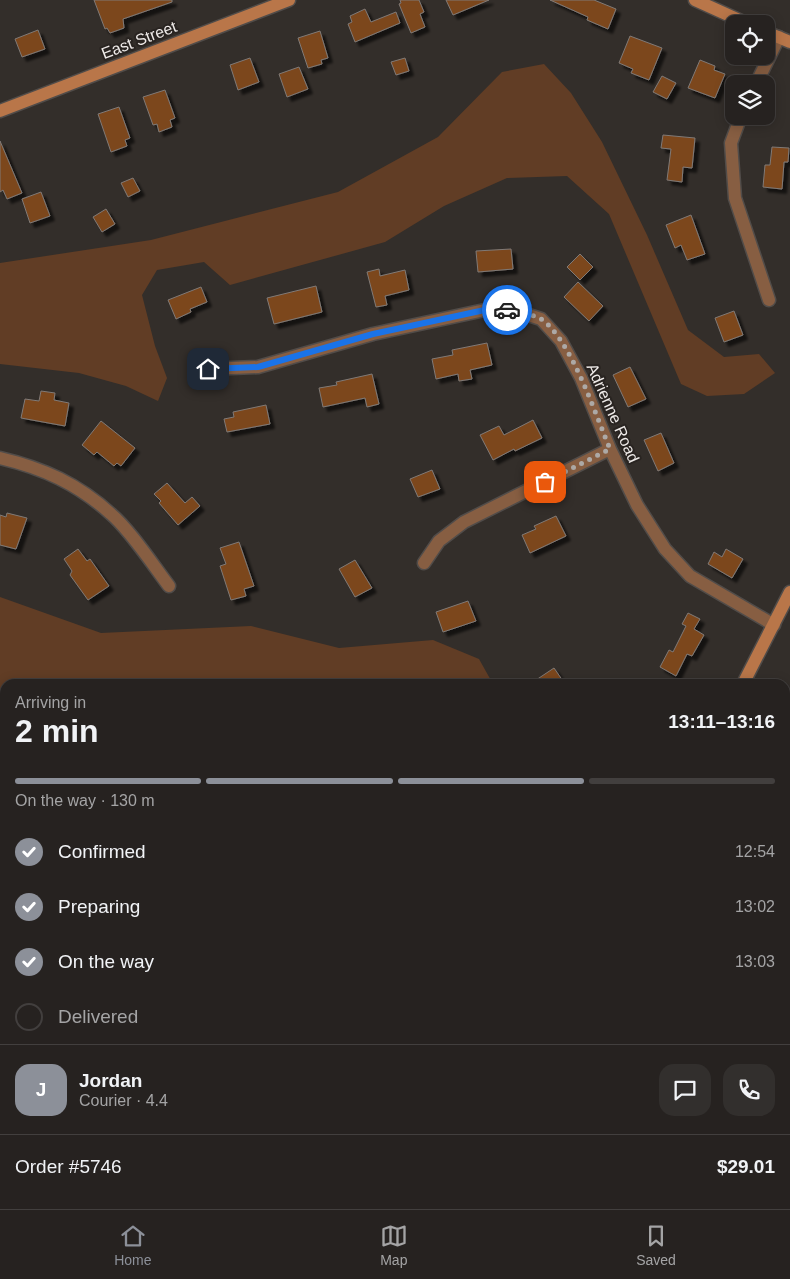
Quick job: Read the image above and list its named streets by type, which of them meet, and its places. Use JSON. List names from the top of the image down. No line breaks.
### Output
{"streets":{"street":["East Street","Adrienne Road"]},"page":{"heading":["2 min","Arriving in","13:11–13:16"],"panel":["Jordan","Courier · 4.4","Order #5746","$29.01"],"bar":"On the way · 130 m","list":[["Confirmed","12:54"],["Preparing","13:02"],["On the way","13:03"],"Delivered"],"round":"J","tabs":["Home","Map","Saved"]}}
